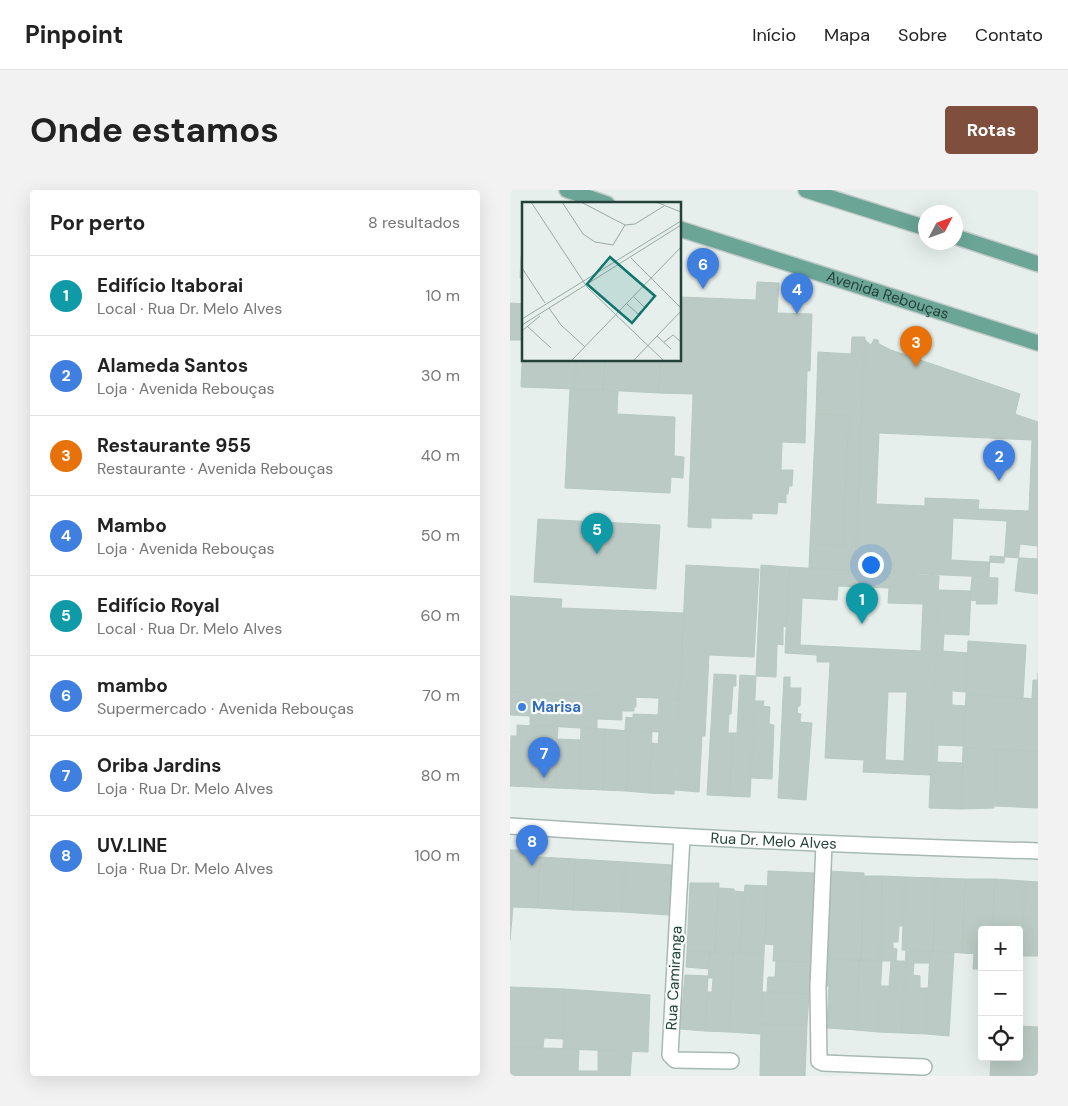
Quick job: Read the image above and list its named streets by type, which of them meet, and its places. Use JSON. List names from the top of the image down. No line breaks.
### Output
{"streets":{"main road":["Avenida Rebouças"],"street":["Rua Dr. Melo Alves","Rua Camiranga"]},"crossings":[["Rua Dr. Melo Alves","Rua Camiranga"]],"places":["Marisa"],"north":"top right","page":{"header":"Pinpoint","nav":["Início","Mapa","Sobre","Contato"],"buttons":"Rotas","title":"Onde estamos","heading":["Por perto","8 resultados"],"pins":["6","4","3","2","5","1","7","8"],"list":[{"mark":"1","name":"Edifício Itaborai","note":"Local · Rua Dr. Melo Alves","value":"10 m"},{"mark":"2","name":"Alameda Santos","note":"Loja · Avenida Rebouças","value":"30 m"},{"mark":"3","name":"Restaurante 955","note":"Restaurante · Avenida Rebouças","value":"40 m"},{"mark":"4","name":"Mambo","note":"Loja · Avenida Rebouças","value":"50 m"},{"mark":"5","name":"Edifício Royal","note":"Local · Rua Dr. Melo Alves","value":"60 m"},{"mark":"6","name":"mambo","note":"Supermercado · Avenida Rebouças","value":"70 m"},{"mark":"7","name":"Oriba Jardins","note":"Loja · Rua Dr. Melo Alves","value":"80 m"},{"mark":"8","name":"UV.LINE","note":"Loja · Rua Dr. Melo Alves","value":"100 m"}],"map_buttons":["+","−"]}}
